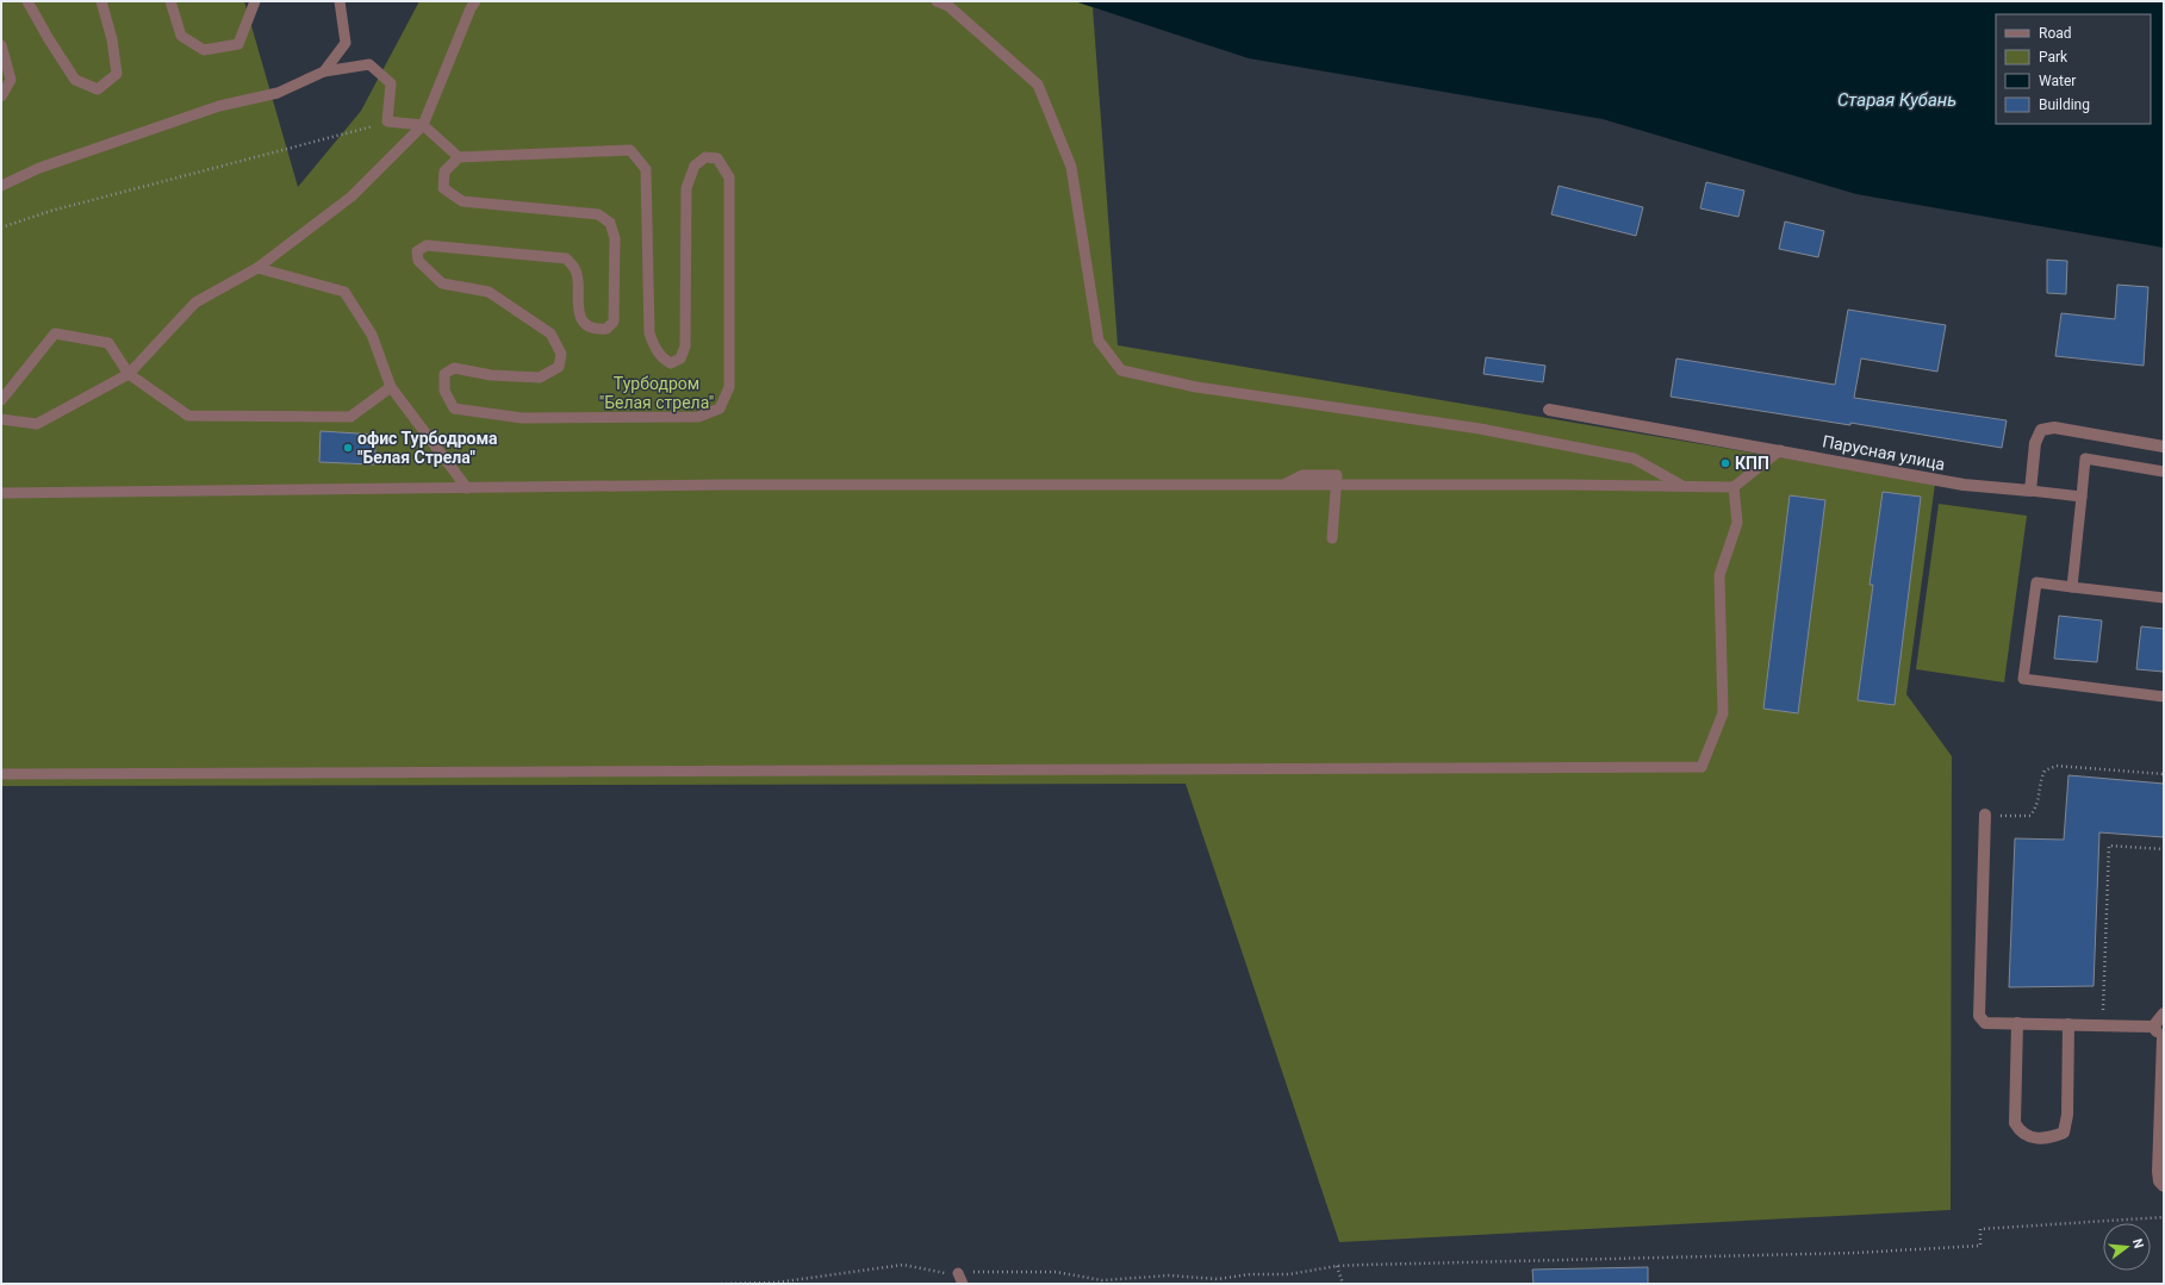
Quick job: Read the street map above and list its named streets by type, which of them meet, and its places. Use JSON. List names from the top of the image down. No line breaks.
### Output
{"streets":{"street":["Парусная улица"]},"water":["Старая Кубань"],"parks":["Турбодром \"Белая стрела\""],"places":["офис Турбодрома \"Белая Стрела\"","КПП"],"legend":["Road","Park","Water","Building"],"north":"right"}
